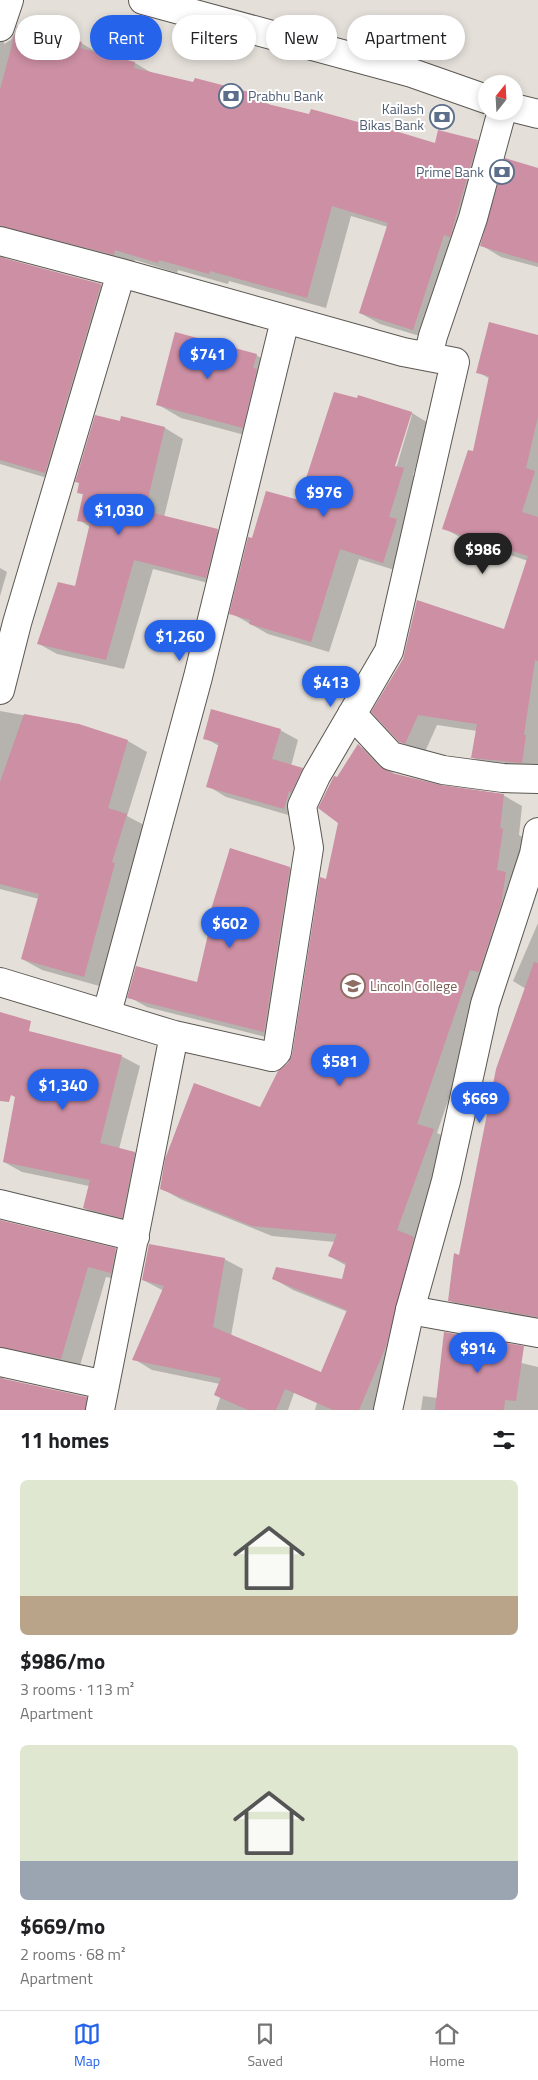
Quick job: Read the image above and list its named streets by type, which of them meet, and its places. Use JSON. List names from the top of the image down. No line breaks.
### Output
{"places":{"bank":["Prabhu Bank","Kailash Bikas Bank","Prime Bank"],"school or university":["Lincoln College"]},"north":"top","page":{"chip":["Buy","Rent","Filters","New","Apartment"],"price":["$741","$976","$1,030","$986","$1,260","$413","$602","$581","$1,340","$669","$914"],"heading":"11 homes","list":[{"name":"$986/mo","note":"3 rooms · 113 m² · Apartment"},{"name":"$669/mo","note":"2 rooms · 68 m² · Apartment"}],"tabs":["Map","Saved","Home"]}}
